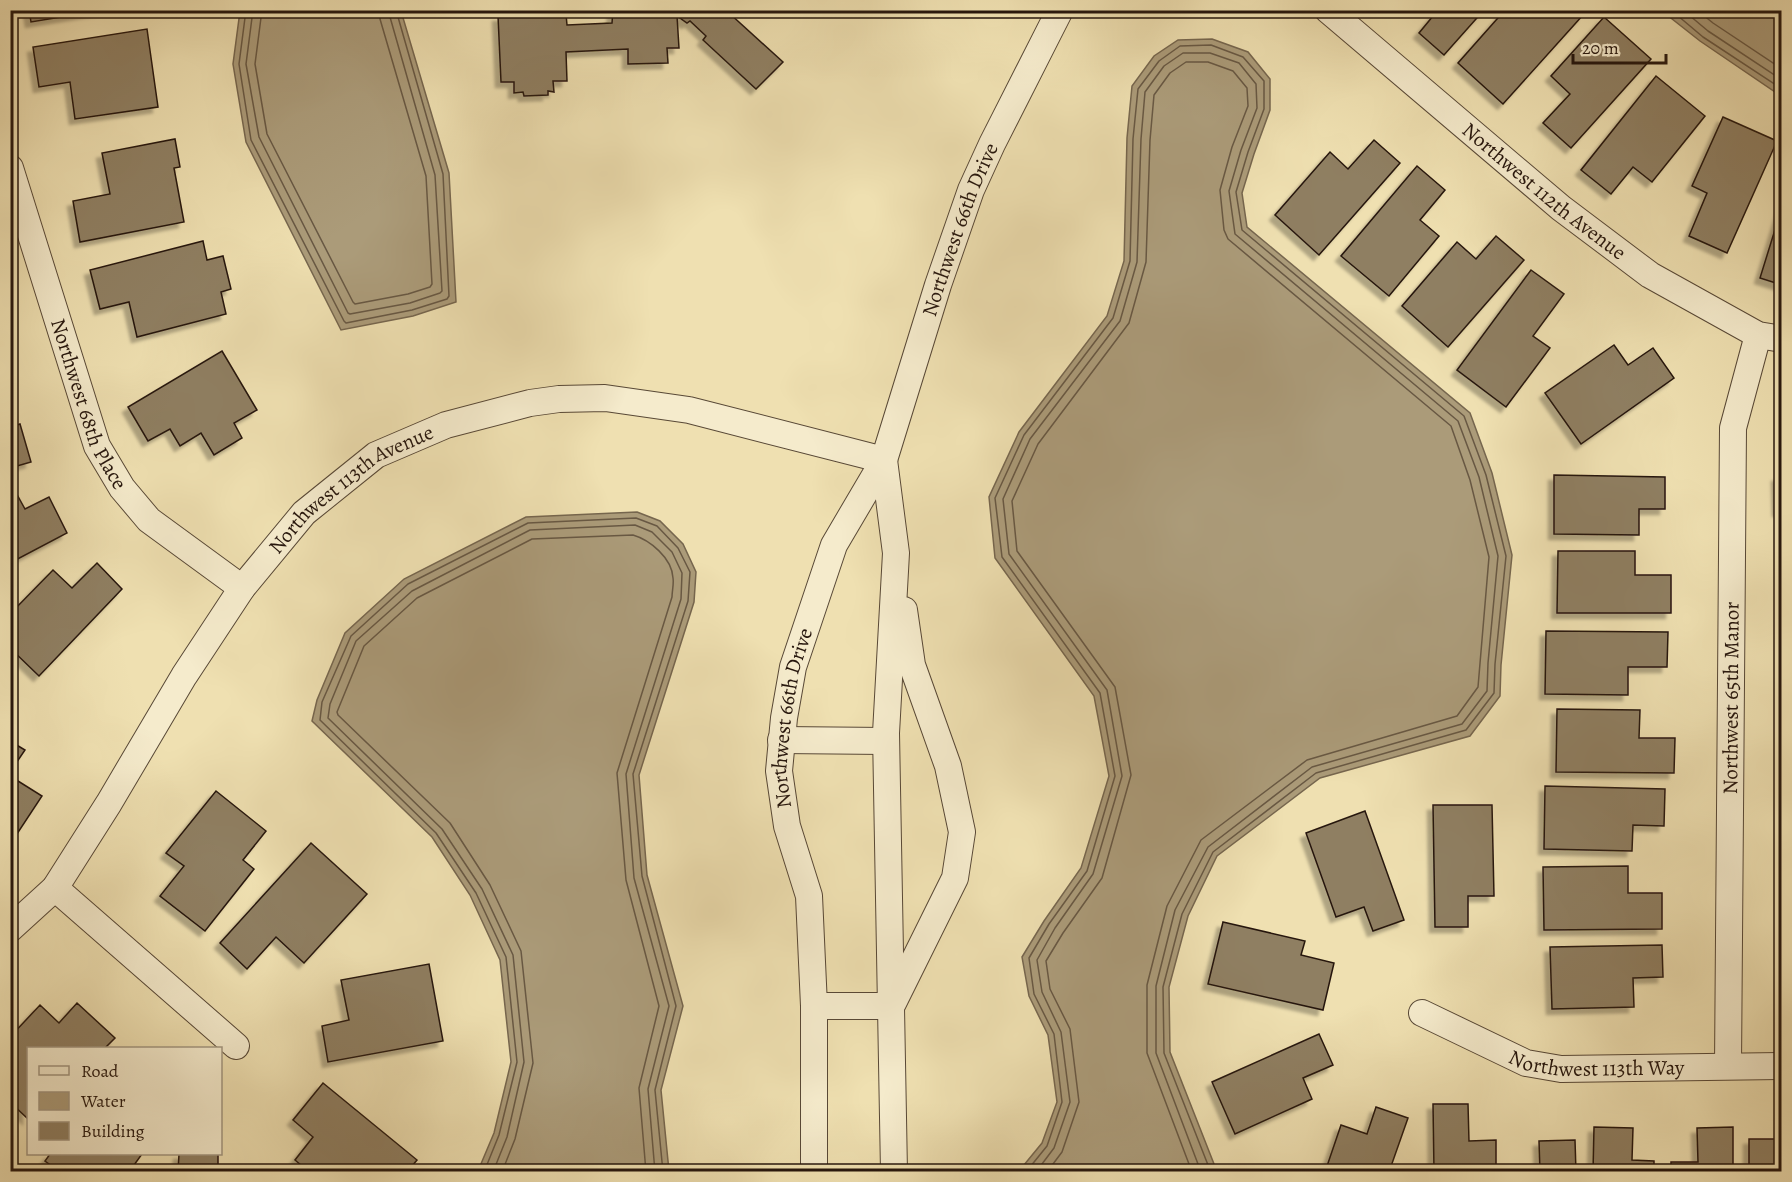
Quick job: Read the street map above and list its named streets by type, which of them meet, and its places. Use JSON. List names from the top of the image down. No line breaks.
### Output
{"streets":{"street":["Northwest 112th Avenue","Northwest 66th Drive","Northwest 68th Place","Northwest 113th Avenue","Northwest 65th Manor","Northwest 113th Way"]},"crossings":[["Northwest 112th Avenue","Northwest 65th Manor"],["Northwest 66th Drive","Northwest 113th Avenue"],["Northwest 68th Place","Northwest 113th Avenue"],["Northwest 65th Manor","Northwest 113th Way"]],"legend":["Road","Water","Building"],"scale_bar":"20 m"}
